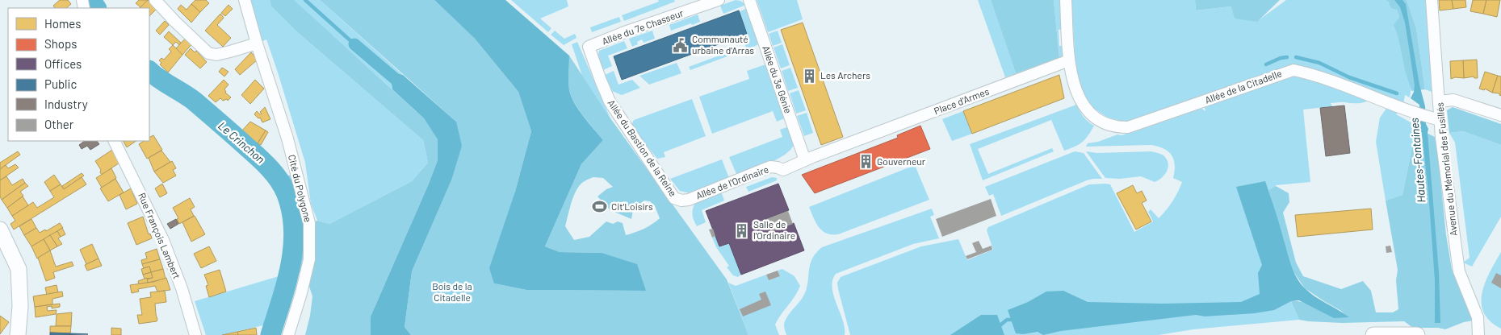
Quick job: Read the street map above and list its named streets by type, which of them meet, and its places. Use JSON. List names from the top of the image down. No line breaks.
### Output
{"streets":{"street":["Allée du 7e Chasseur","Allée du 3e Génie","Allée de la Citadelle","Place d'Armes","Allée du Bastion de la Reine","Avenue du Mémorial des Fusillés","Allée de l'Ordinaire","Cité du Polygone","Rue François Lambert"]},"crossings":[["Allée du 7e Chasseur","Allée du Bastion de la Reine"],["Allée du 3e Génie","Place d'Armes"],["Allée de la Citadelle","Place d'Armes"],["Allée de la Citadelle","Avenue du Mémorial des Fusillés"],["Place d'Armes","Allée de l'Ordinaire"],["Allée du Bastion de la Reine","Allée de l'Ordinaire"]],"water":["Le Crinchon","Hautes-Fontaines"],"parks":["Bois de la Citadelle"],"places":{"public building":["Communauté urbaine d'Arras"],"building":["Les Archers","Gouverneur","Salle de l'Ordinaire"],"sports":["Cit'Loisirs"]},"legend":["Homes","Shops","Offices","Public","Industry","Other"]}
